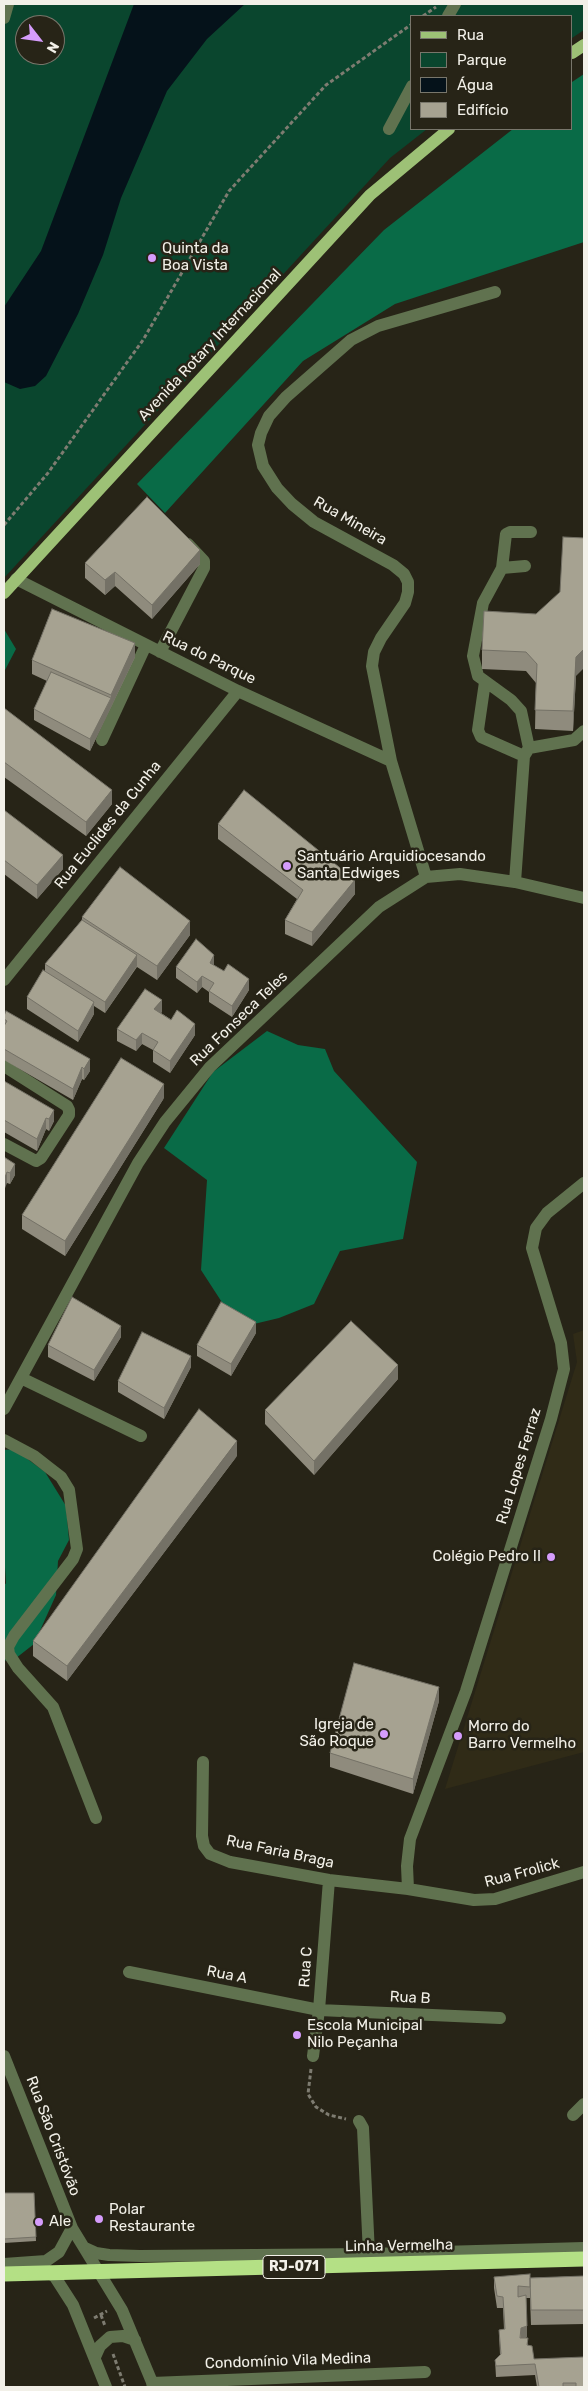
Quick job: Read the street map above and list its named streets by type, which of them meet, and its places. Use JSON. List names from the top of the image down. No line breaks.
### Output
{"streets":{"highway":["Linha Vermelha","RJ-071"],"main road":["Avenida Rotary Internacional"],"street":["Rua Mineira","Rua do Parque","Rua Euclides da Cunha","Rua Fonseca Teles","Rua Lopes Ferraz","Rua Faria Braga","Rua Frolick","Rua C","Rua A","Rua B","Rua São Cristóvão","Condomínio Vila Medina"]},"crossings":[["Avenida Rotary Internacional","Rua do Parque"],["Rua Mineira","Rua do Parque"],["Rua Mineira","Rua Fonseca Teles"],["Rua do Parque","Rua Euclides da Cunha"],["Rua Lopes Ferraz","Rua Faria Braga"],["Rua Lopes Ferraz","Rua Frolick"],["Rua Faria Braga","Rua Frolick"],["Rua Faria Braga","Rua C"],["Rua C","Rua A"],["Rua C","Rua B"],["Rua A","Rua B"],["Rua São Cristóvão","Condomínio Vila Medina"]],"places":["Quinta da Boa Vista","Santuário Arquidiocesando Santa Edwiges","Colégio Pedro II","Igreja de São Roque","Morro do Barro Vermelho","Escola Municipal Nilo Peçanha","Polar Restaurante","Ale"],"legend":["Rua","Parque","Água","Edifício"],"north":"bottom right"}
